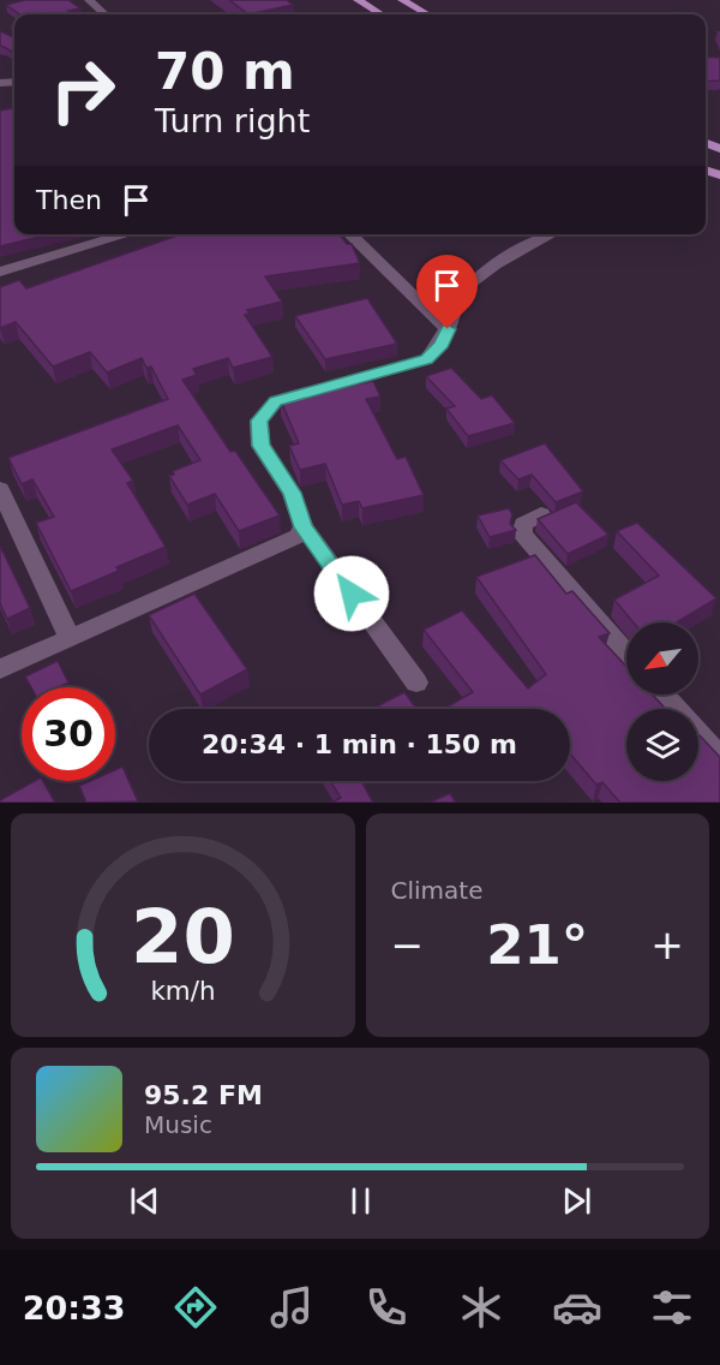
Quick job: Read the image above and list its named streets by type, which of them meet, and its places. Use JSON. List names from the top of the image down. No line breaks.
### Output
{"north":"bottom left","page":{"turn":["70 m","Turn right"],"then":"Then","limit":"30","trip":"20:34 · 1 min · 150 m","tile":"Climate","heat":["−","21°","+"],"song":["95.2 FM","Music"],"tabs":"20:33","gauge":["20","km/h"]}}
